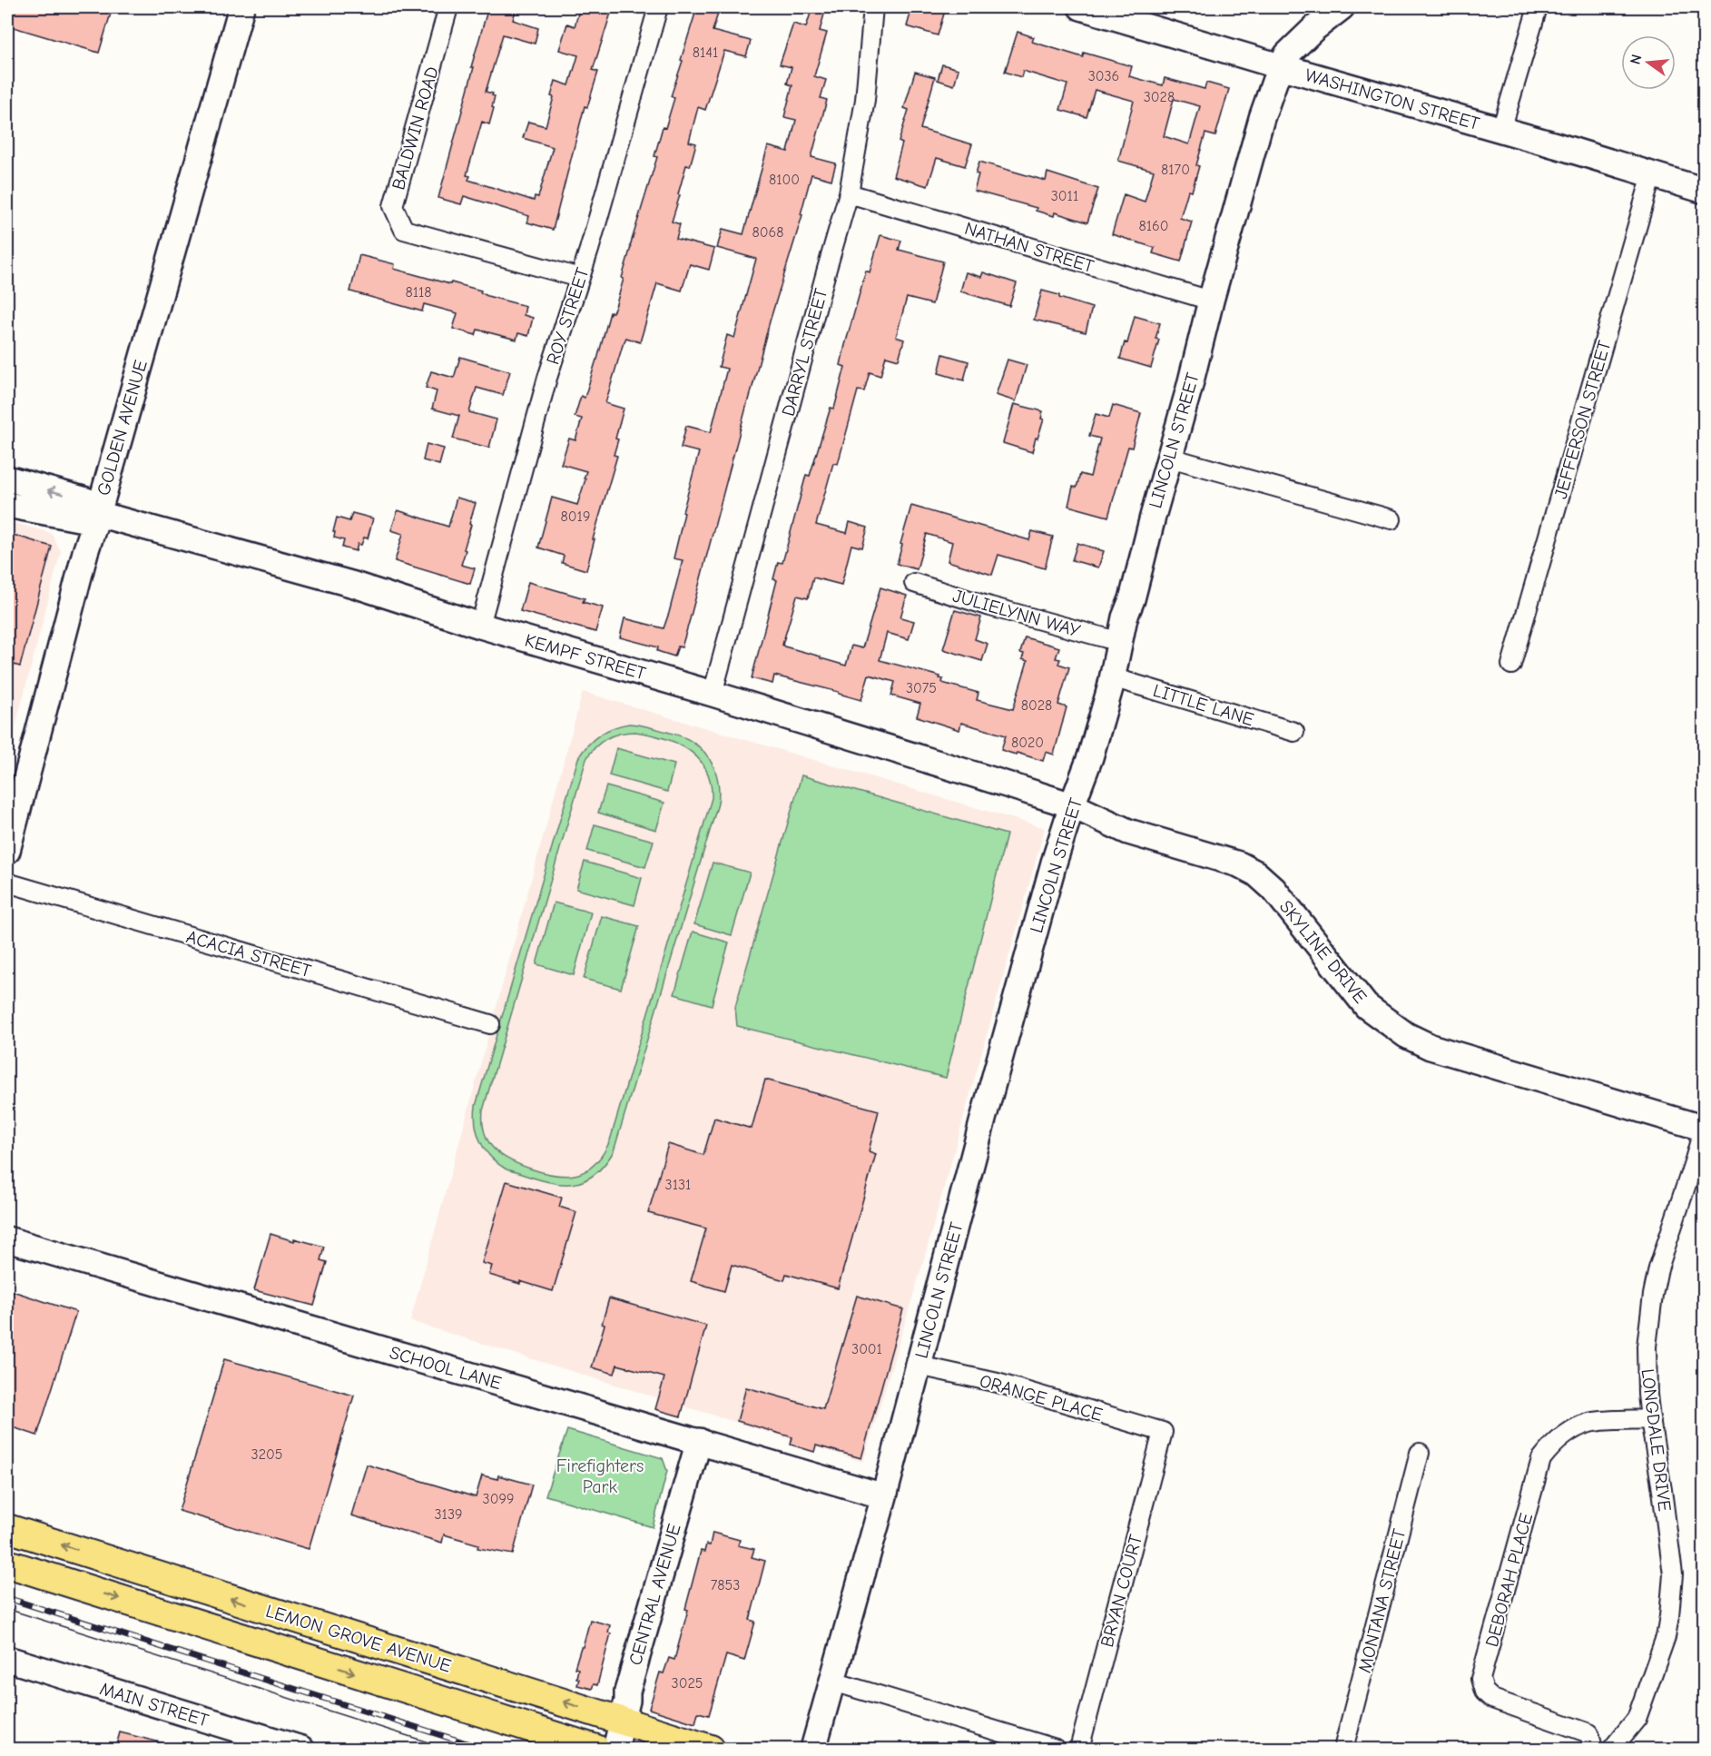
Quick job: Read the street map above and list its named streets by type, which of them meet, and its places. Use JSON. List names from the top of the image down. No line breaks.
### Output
{"streets":{"main road":["LEMON GROVE AVENUE"],"street":["WASHINGTON STREET","BALDWIN ROAD","NATHAN STREET","ROY STREET","DARRYL STREET","JEFFERSON STREET","GOLDEN AVENUE","LINCOLN STREET","JULIELYNN WAY","KEMPF STREET","LITTLE LANE","SKYLINE DRIVE","ACACIA STREET","SCHOOL LANE","ORANGE PLACE","LONGDALE DRIVE","DEBORAH PLACE","BRYAN COURT","CENTRAL AVENUE","MONTANA STREET","MAIN STREET"]},"crossings":[["WASHINGTON STREET","JEFFERSON STREET"],["WASHINGTON STREET","LINCOLN STREET"],["BALDWIN ROAD","ROY STREET"],["NATHAN STREET","DARRYL STREET"],["NATHAN STREET","LINCOLN STREET"],["ROY STREET","KEMPF STREET"],["DARRYL STREET","KEMPF STREET"],["GOLDEN AVENUE","KEMPF STREET"],["LINCOLN STREET","JULIELYNN WAY"],["LINCOLN STREET","KEMPF STREET"],["LINCOLN STREET","LITTLE LANE"],["LINCOLN STREET","SKYLINE DRIVE"],["LINCOLN STREET","SCHOOL LANE"],["LINCOLN STREET","ORANGE PLACE"],["KEMPF STREET","SKYLINE DRIVE"],["SKYLINE DRIVE","LONGDALE DRIVE"],["SCHOOL LANE","CENTRAL AVENUE"],["ORANGE PLACE","BRYAN COURT"],["LONGDALE DRIVE","DEBORAH PLACE"],["CENTRAL AVENUE","LEMON GROVE AVENUE"]],"parks":["Firefighters Park"],"house_numbers":["8141","3036","3028","8170","8100","3011","8160","8068","8118","8019","3075","8028","8020","3131","3001","3205","3099","3139","7853","3025"],"north":"left"}
